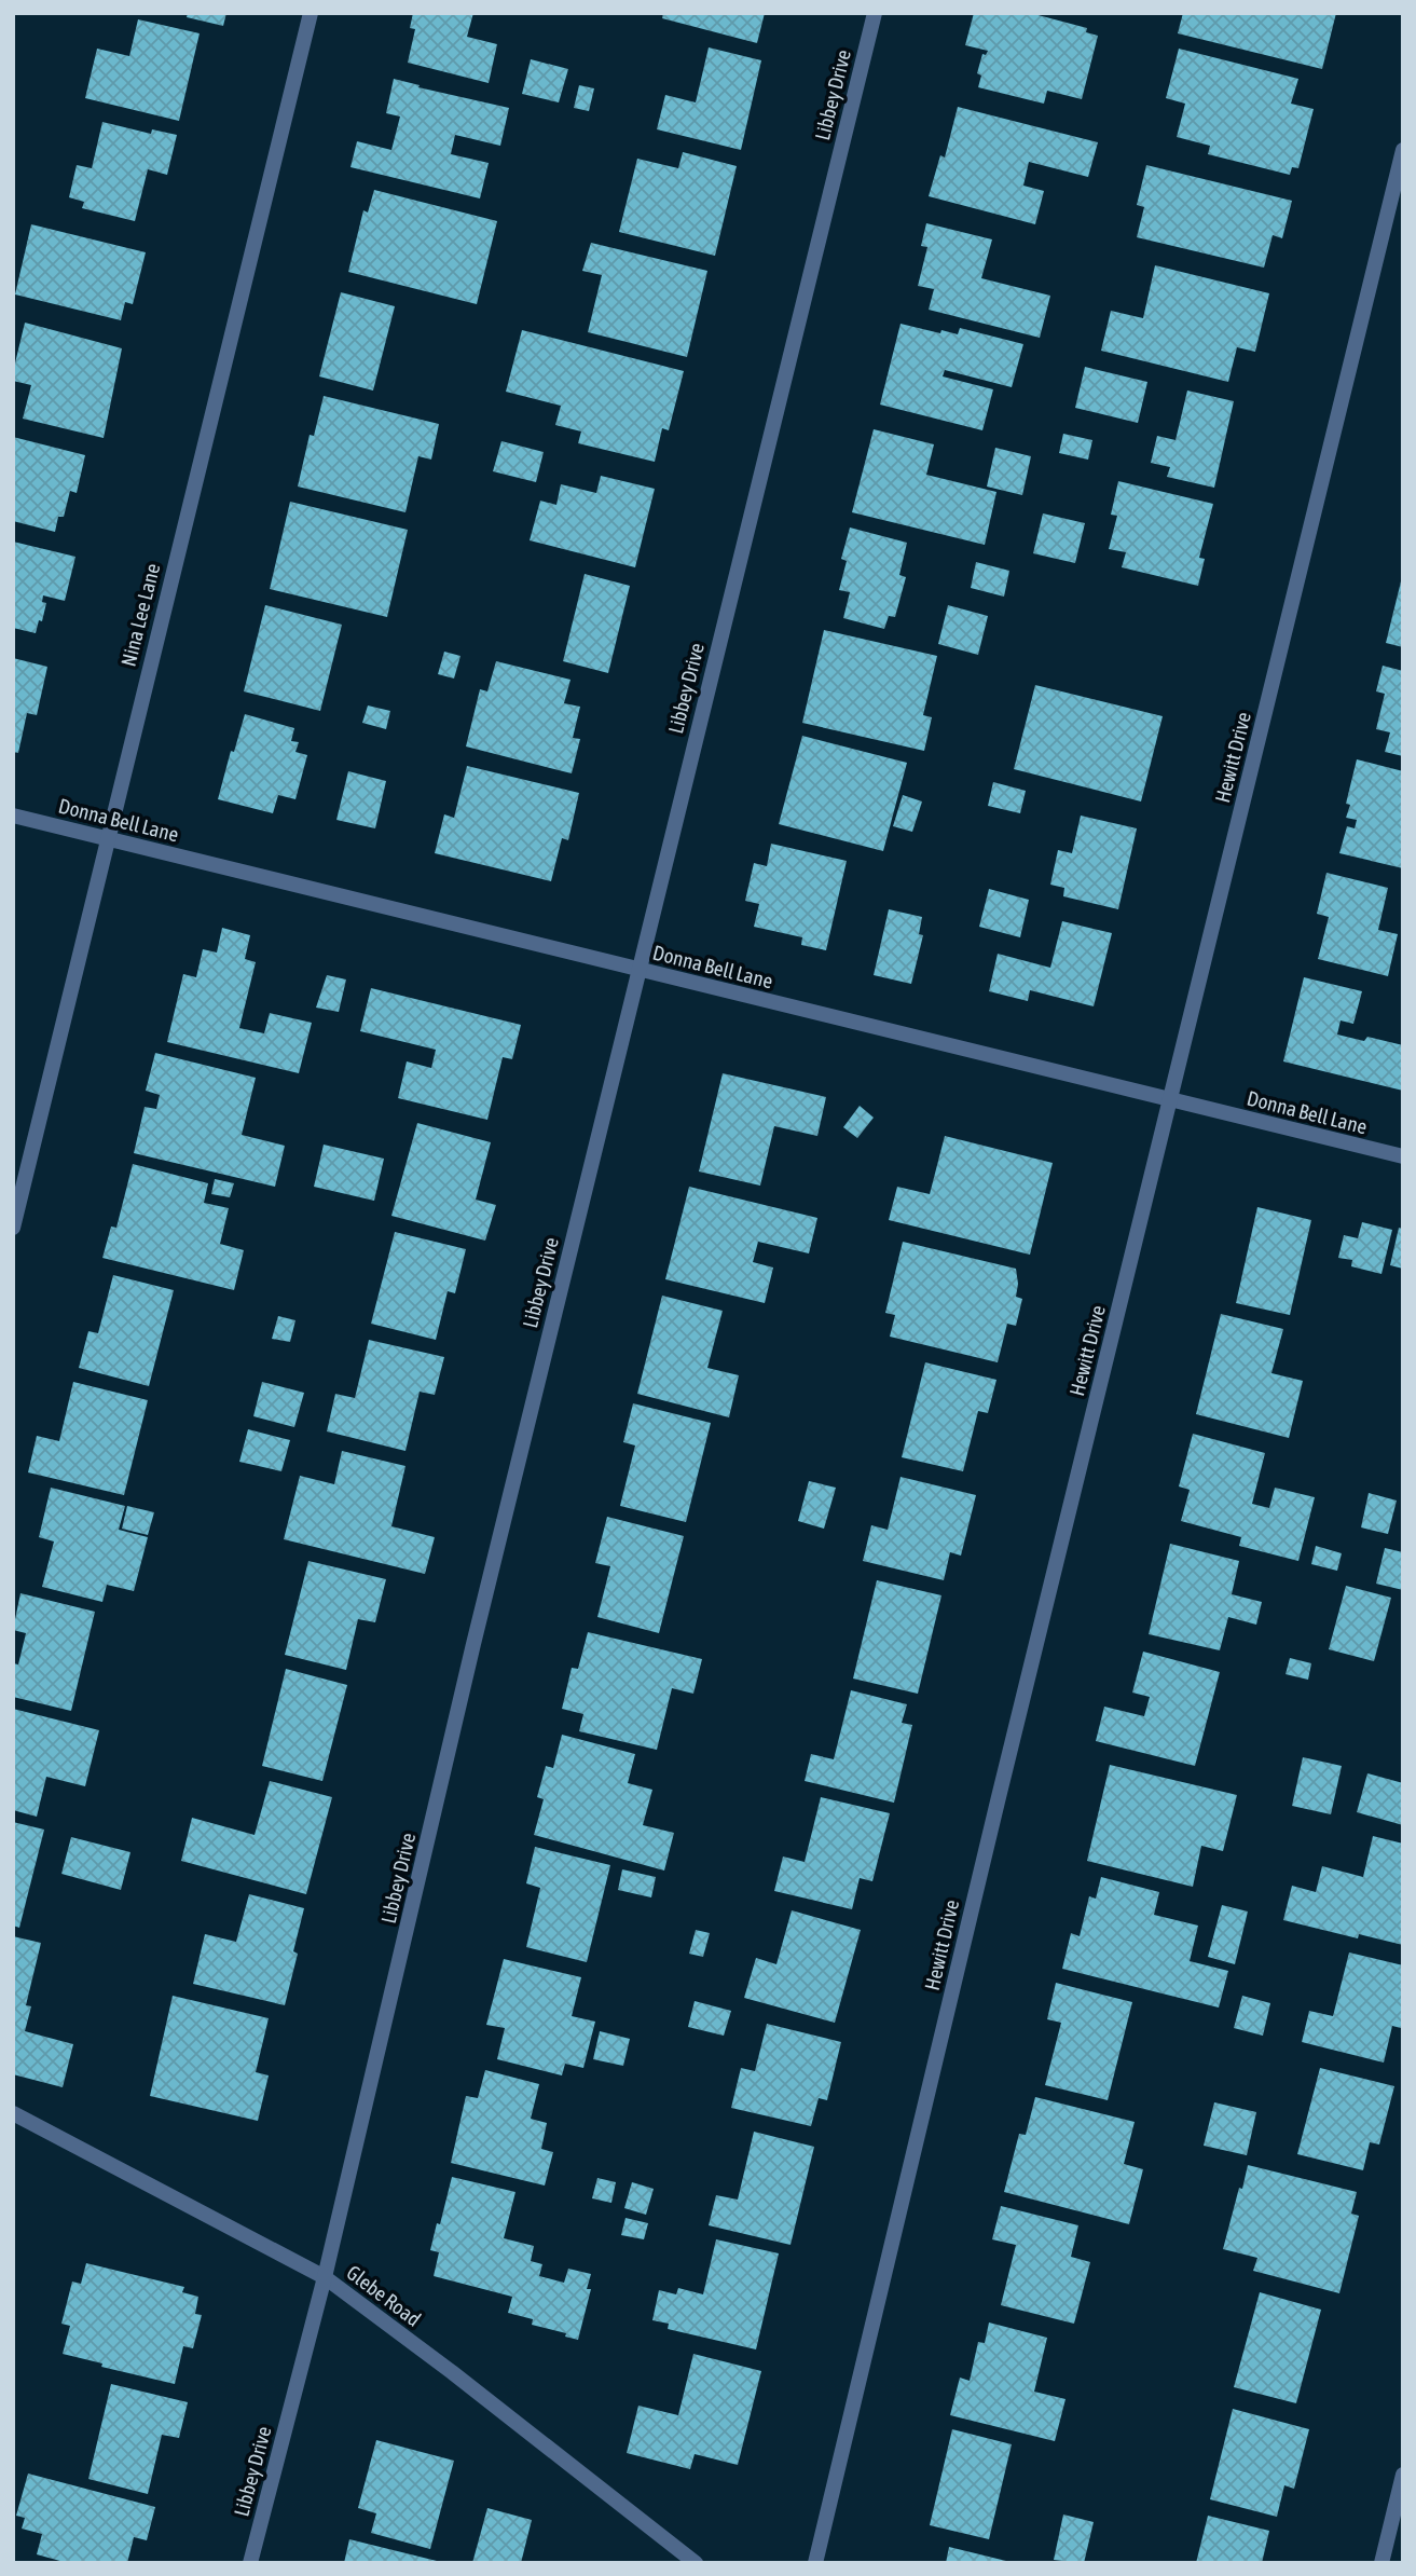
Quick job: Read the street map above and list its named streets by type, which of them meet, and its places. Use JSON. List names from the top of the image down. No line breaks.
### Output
{"streets":{"street":["Libbey Drive","Nina Lee Lane","Hewitt Drive","Donna Bell Lane","Glebe Road"]},"crossings":[["Libbey Drive","Donna Bell Lane"],["Libbey Drive","Glebe Road"],["Nina Lee Lane","Donna Bell Lane"],["Hewitt Drive","Donna Bell Lane"]]}
